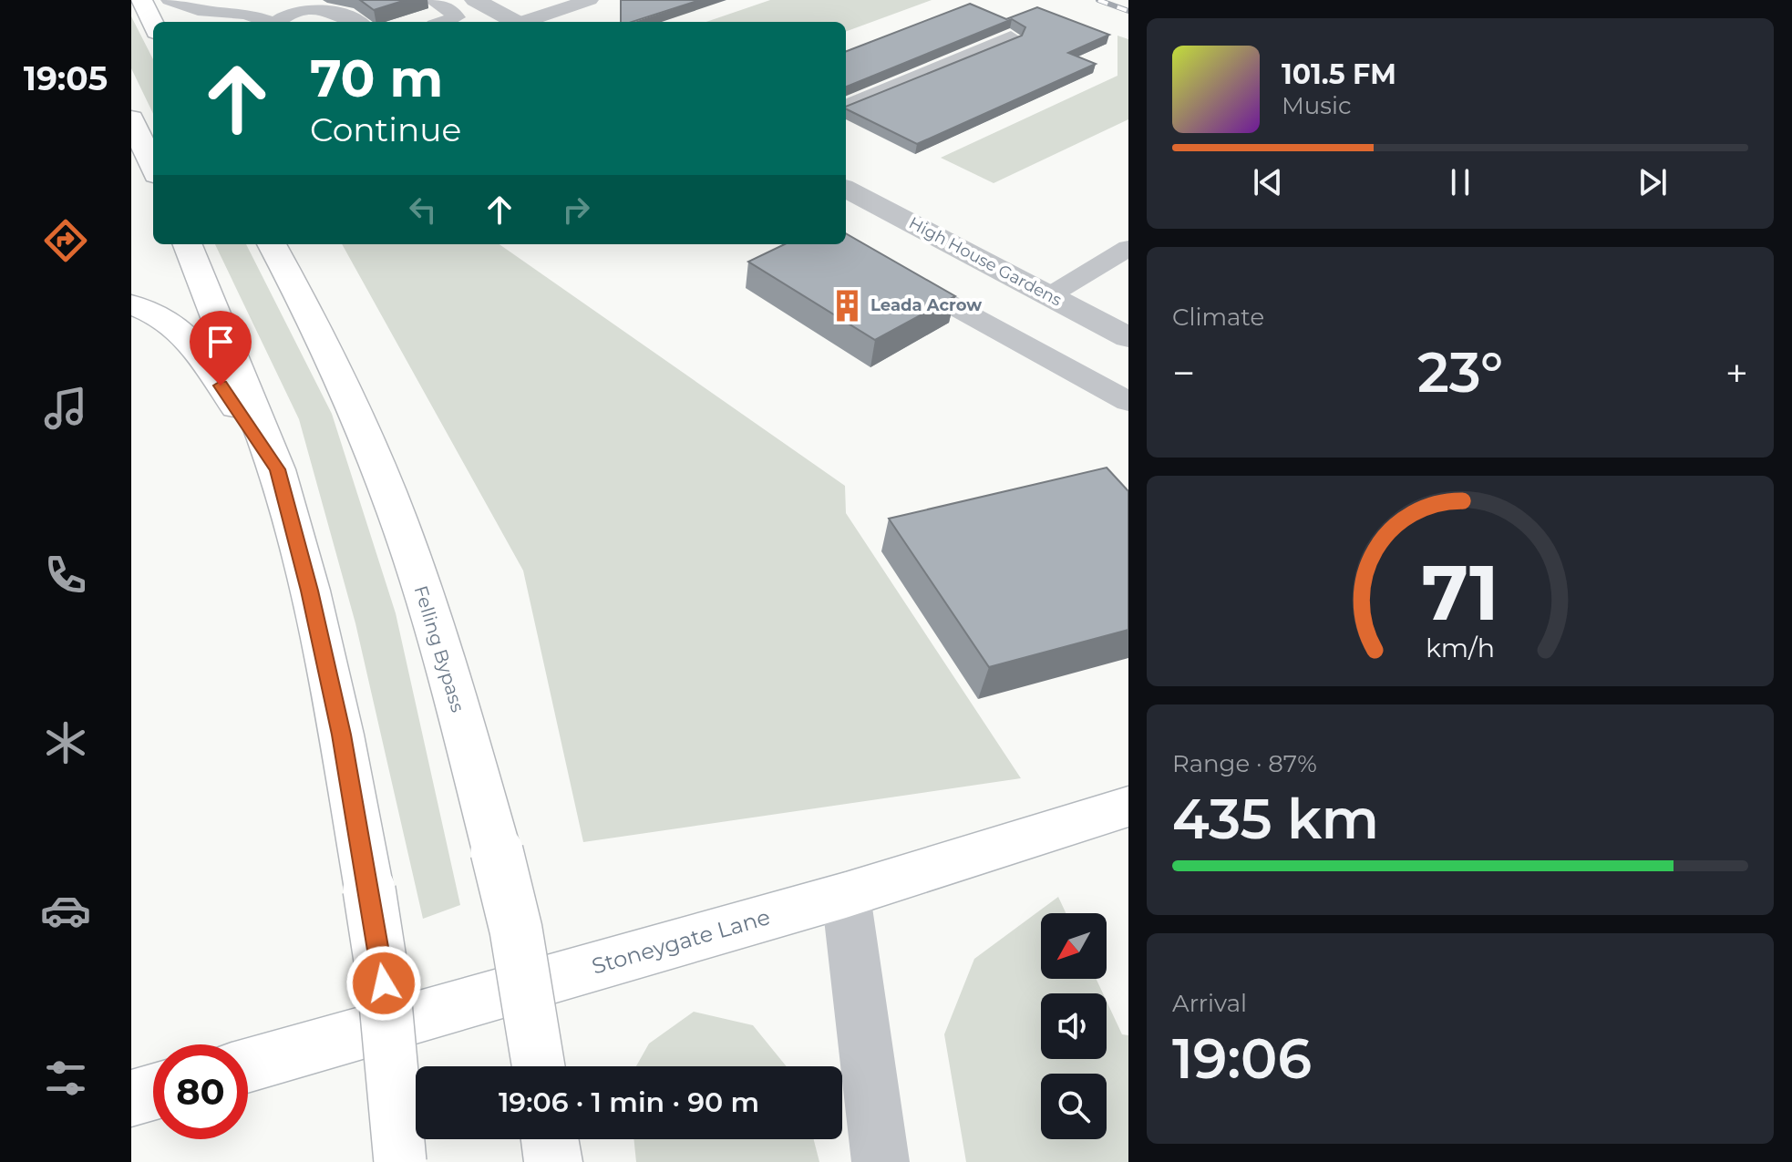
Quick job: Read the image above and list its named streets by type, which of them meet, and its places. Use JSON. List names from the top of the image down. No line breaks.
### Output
{"streets":{"main road":["Felling Bypass","Stoneygate Lane"],"street":["High House Gardens"]},"places":{"building":["Leada Acrow"]},"north":"bottom left","page":{"tabs":"19:05","turn":["70 m","Continue"],"song":["101.5 FM","Music"],"tile":["Climate",["Range · 87%","435 km"],["Arrival","19:06"]],"heat":["−","23°","+"],"limit":"80","trip":"19:06 · 1 min · 90 m","gauge":["71","km/h"]}}
